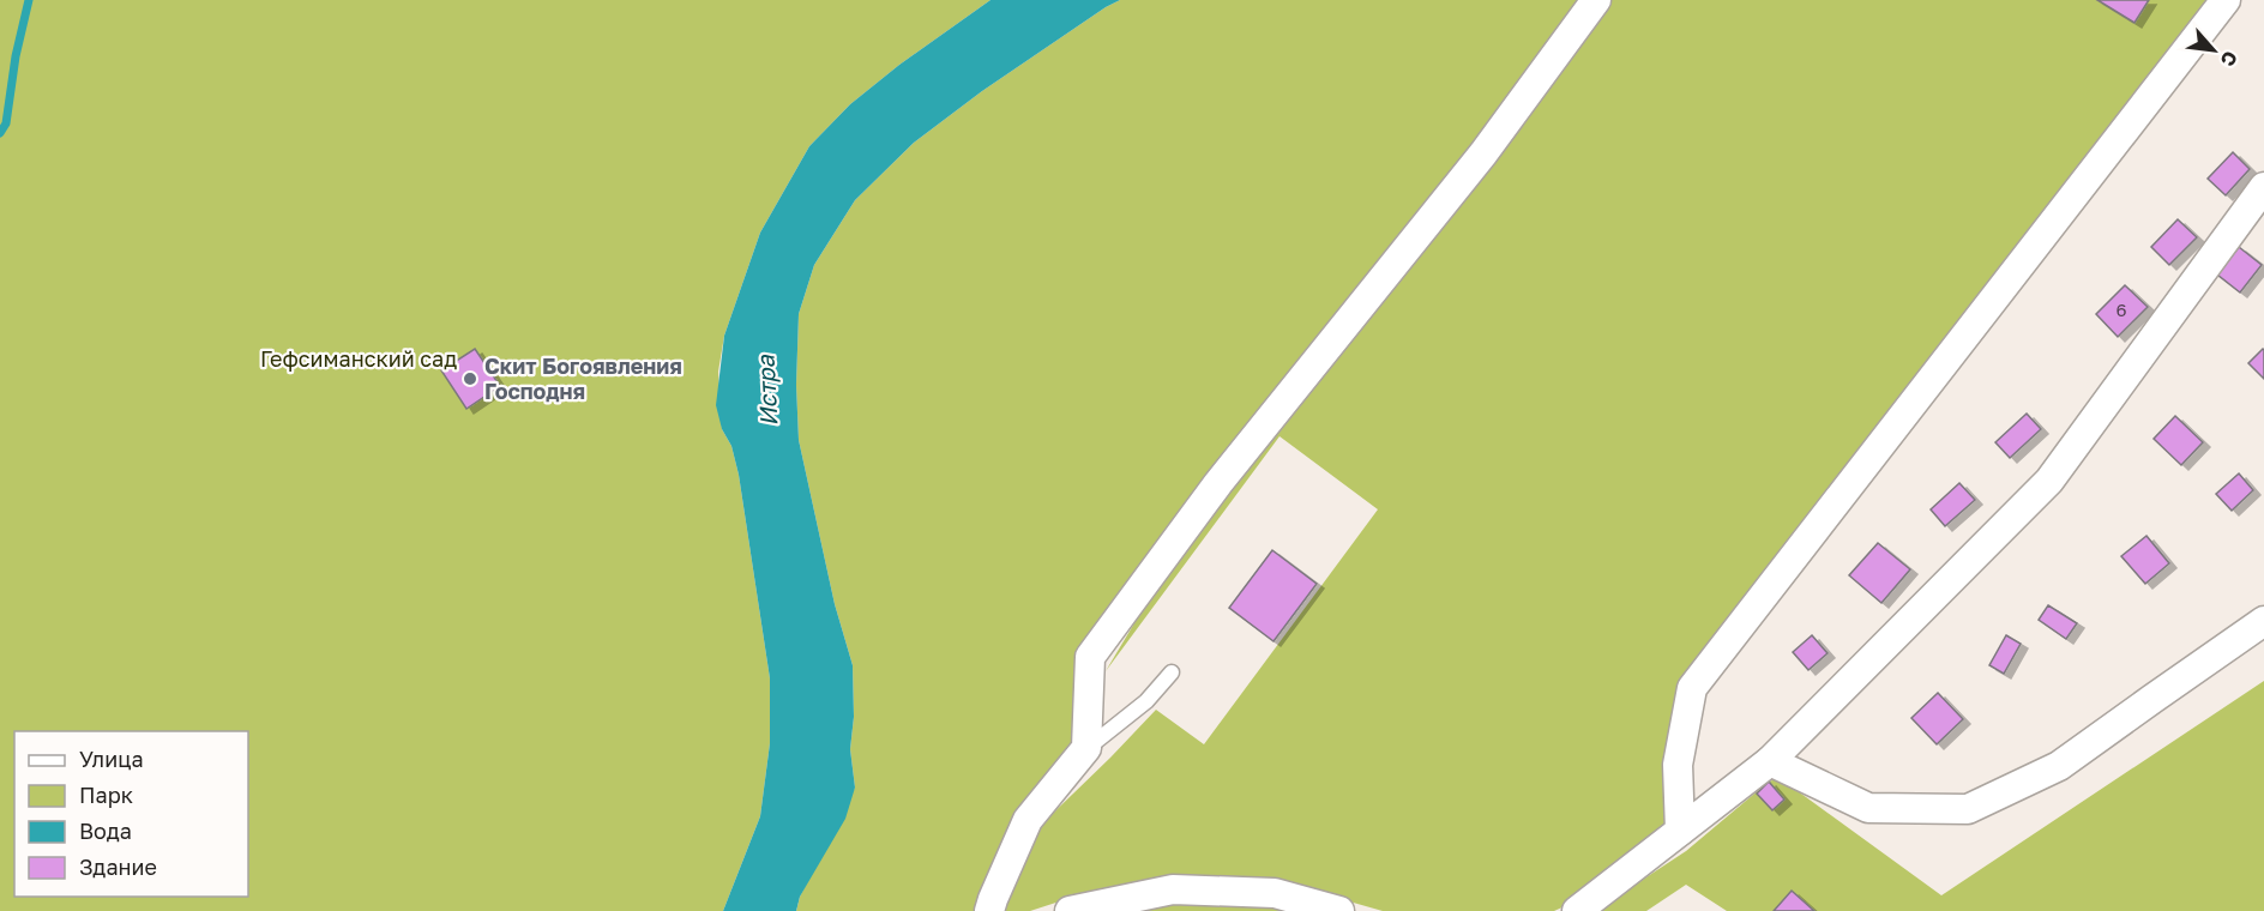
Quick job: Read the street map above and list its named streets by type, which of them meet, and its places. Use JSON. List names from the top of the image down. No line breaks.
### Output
{"water":["Истра"],"parks":["Гефсиманский сад"],"places":["Скит Богоявления Господня"],"house_numbers":["6"],"legend":["Улица","Парк","Вода","Здание"],"north":"bottom right"}
